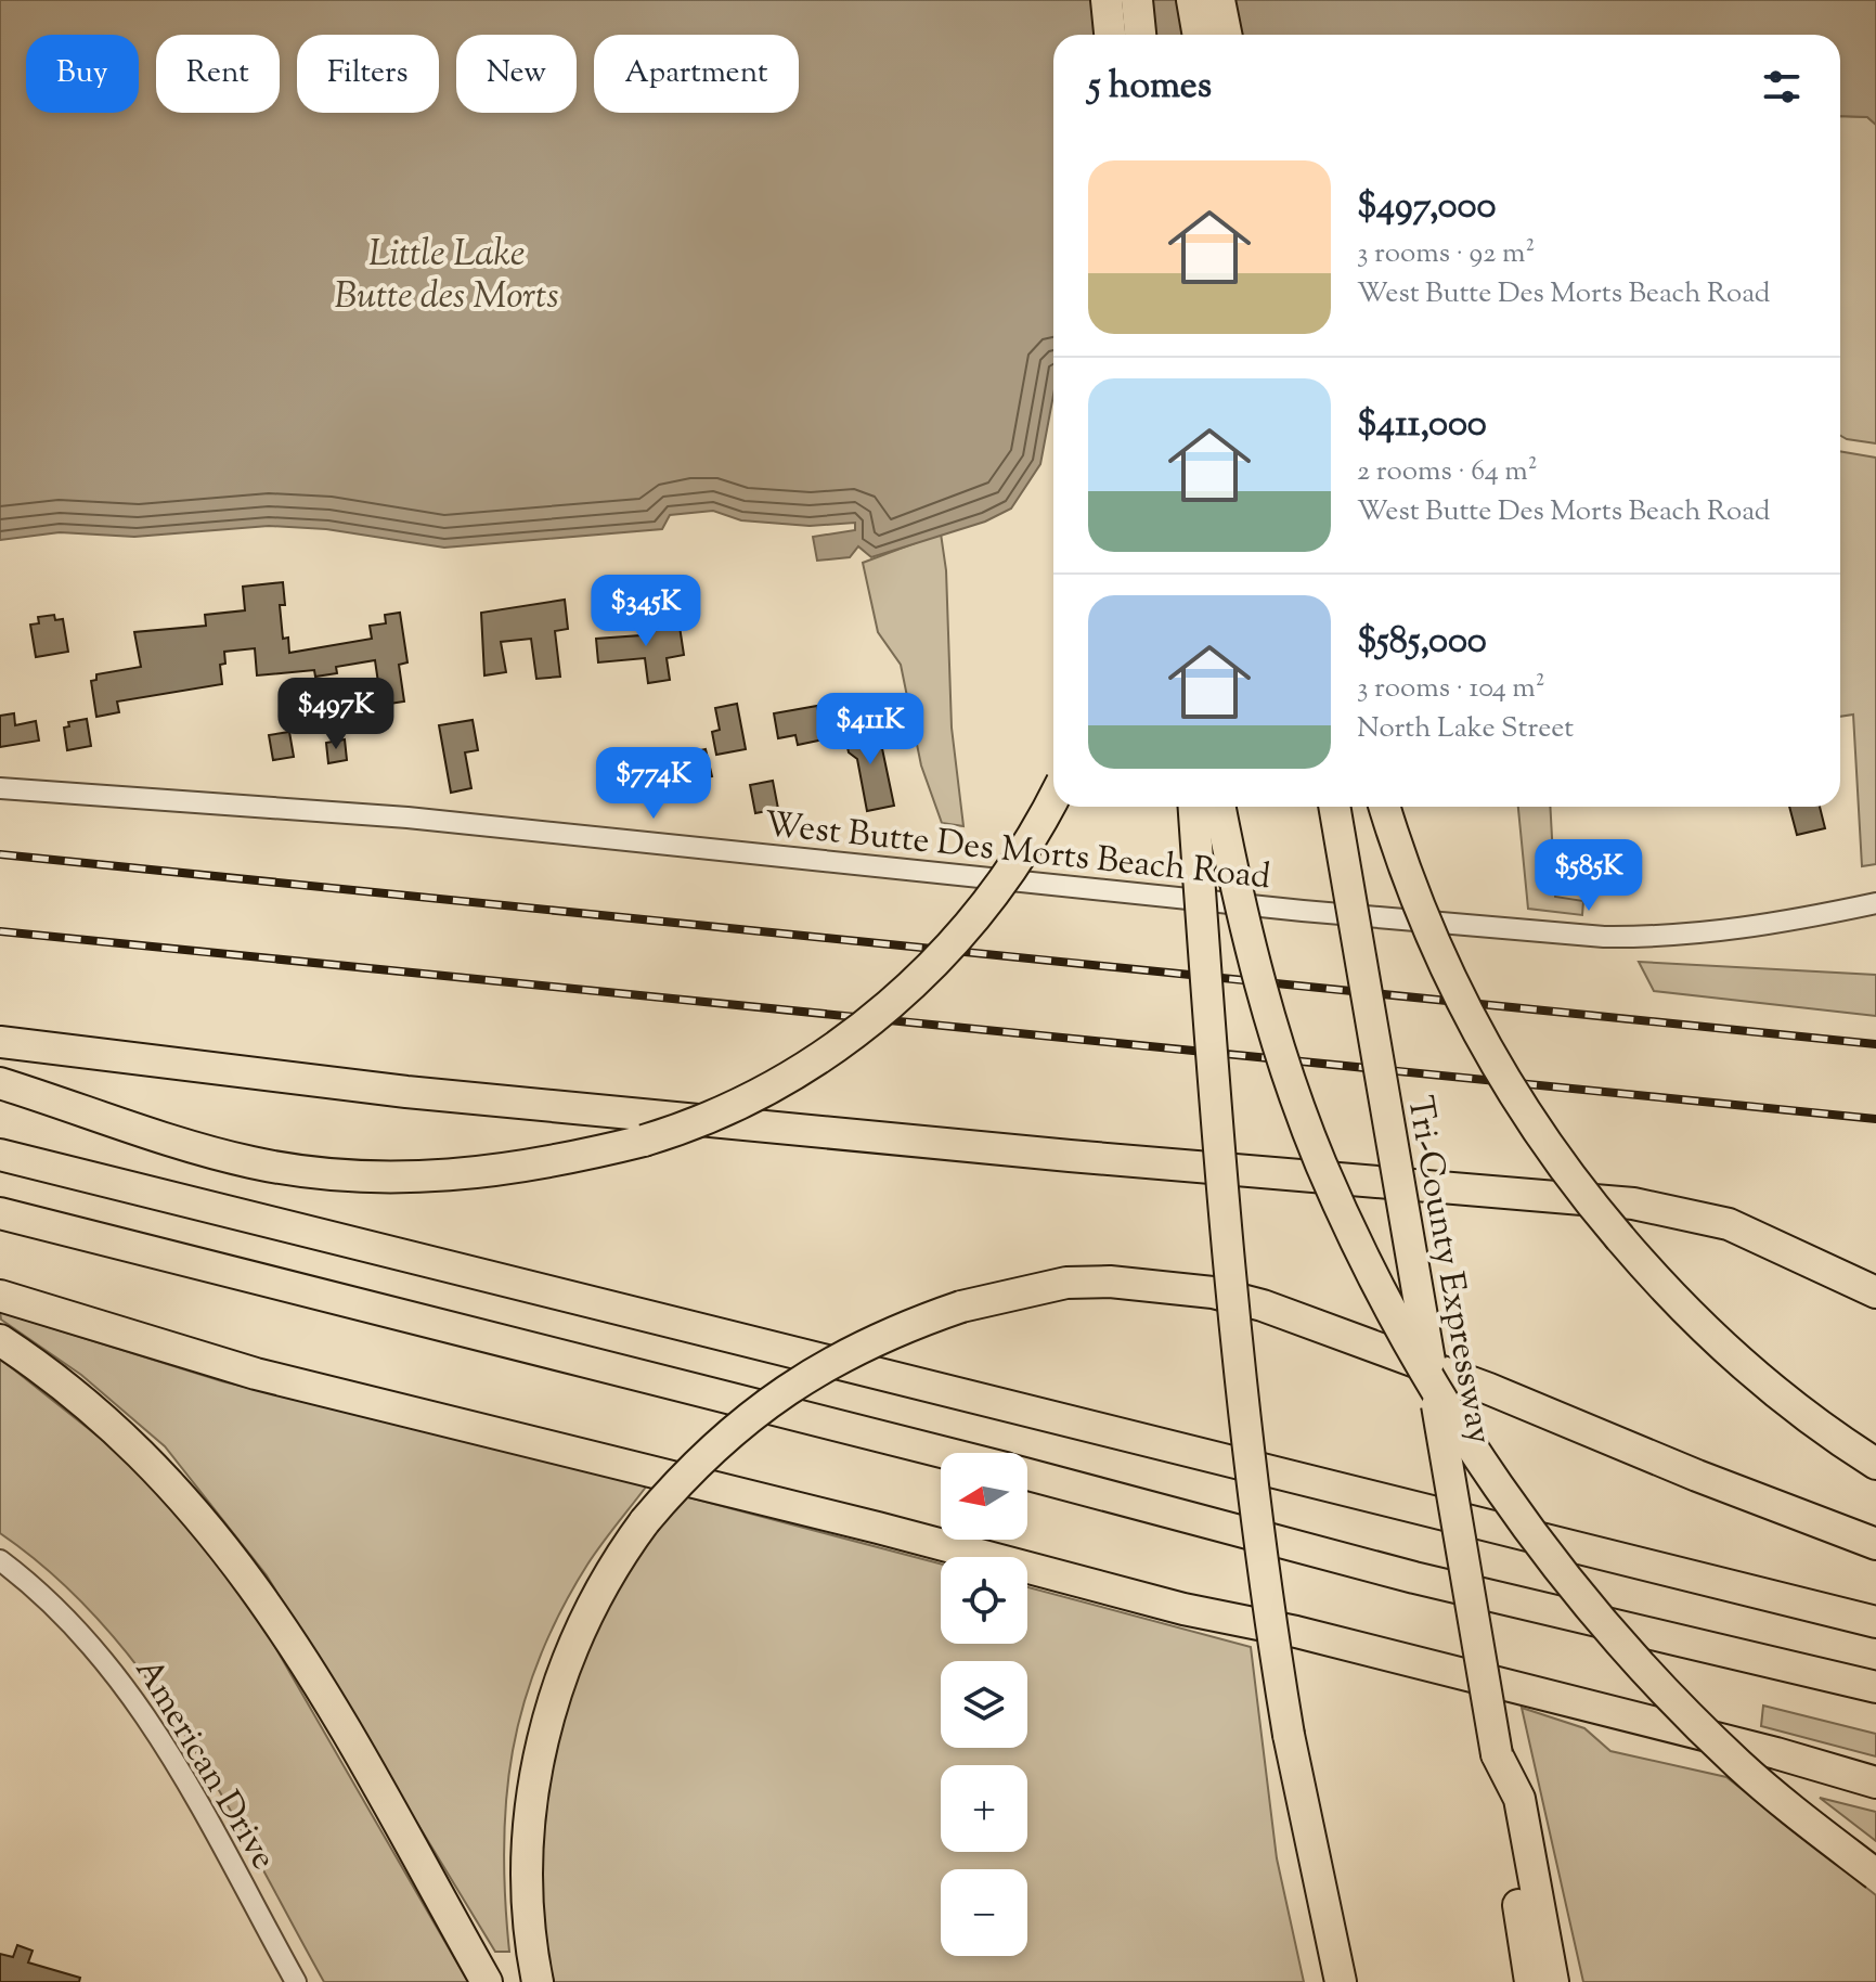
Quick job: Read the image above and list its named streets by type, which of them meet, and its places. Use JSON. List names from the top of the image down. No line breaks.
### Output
{"streets":{"highway":["Tri-County Expressway"],"street":["West Butte Des Morts Beach Road","American Drive"]},"water":["Little Lake Butte des Morts"],"north":"left","page":{"chip":["Buy","Rent","Filters","New","Apartment"],"heading":"5 homes","list":[{"name":"$497,000","note":"3 rooms · 92 m² · West Butte Des Morts Beach Road"},{"name":"$411,000","note":"2 rooms · 64 m² · West Butte Des Morts Beach Road"},{"name":"$585,000","note":"3 rooms · 104 m² · North Lake Street"}],"price":["$345K","$497K","$411K","$774K","$585K"],"map_buttons":["+","−"]}}
